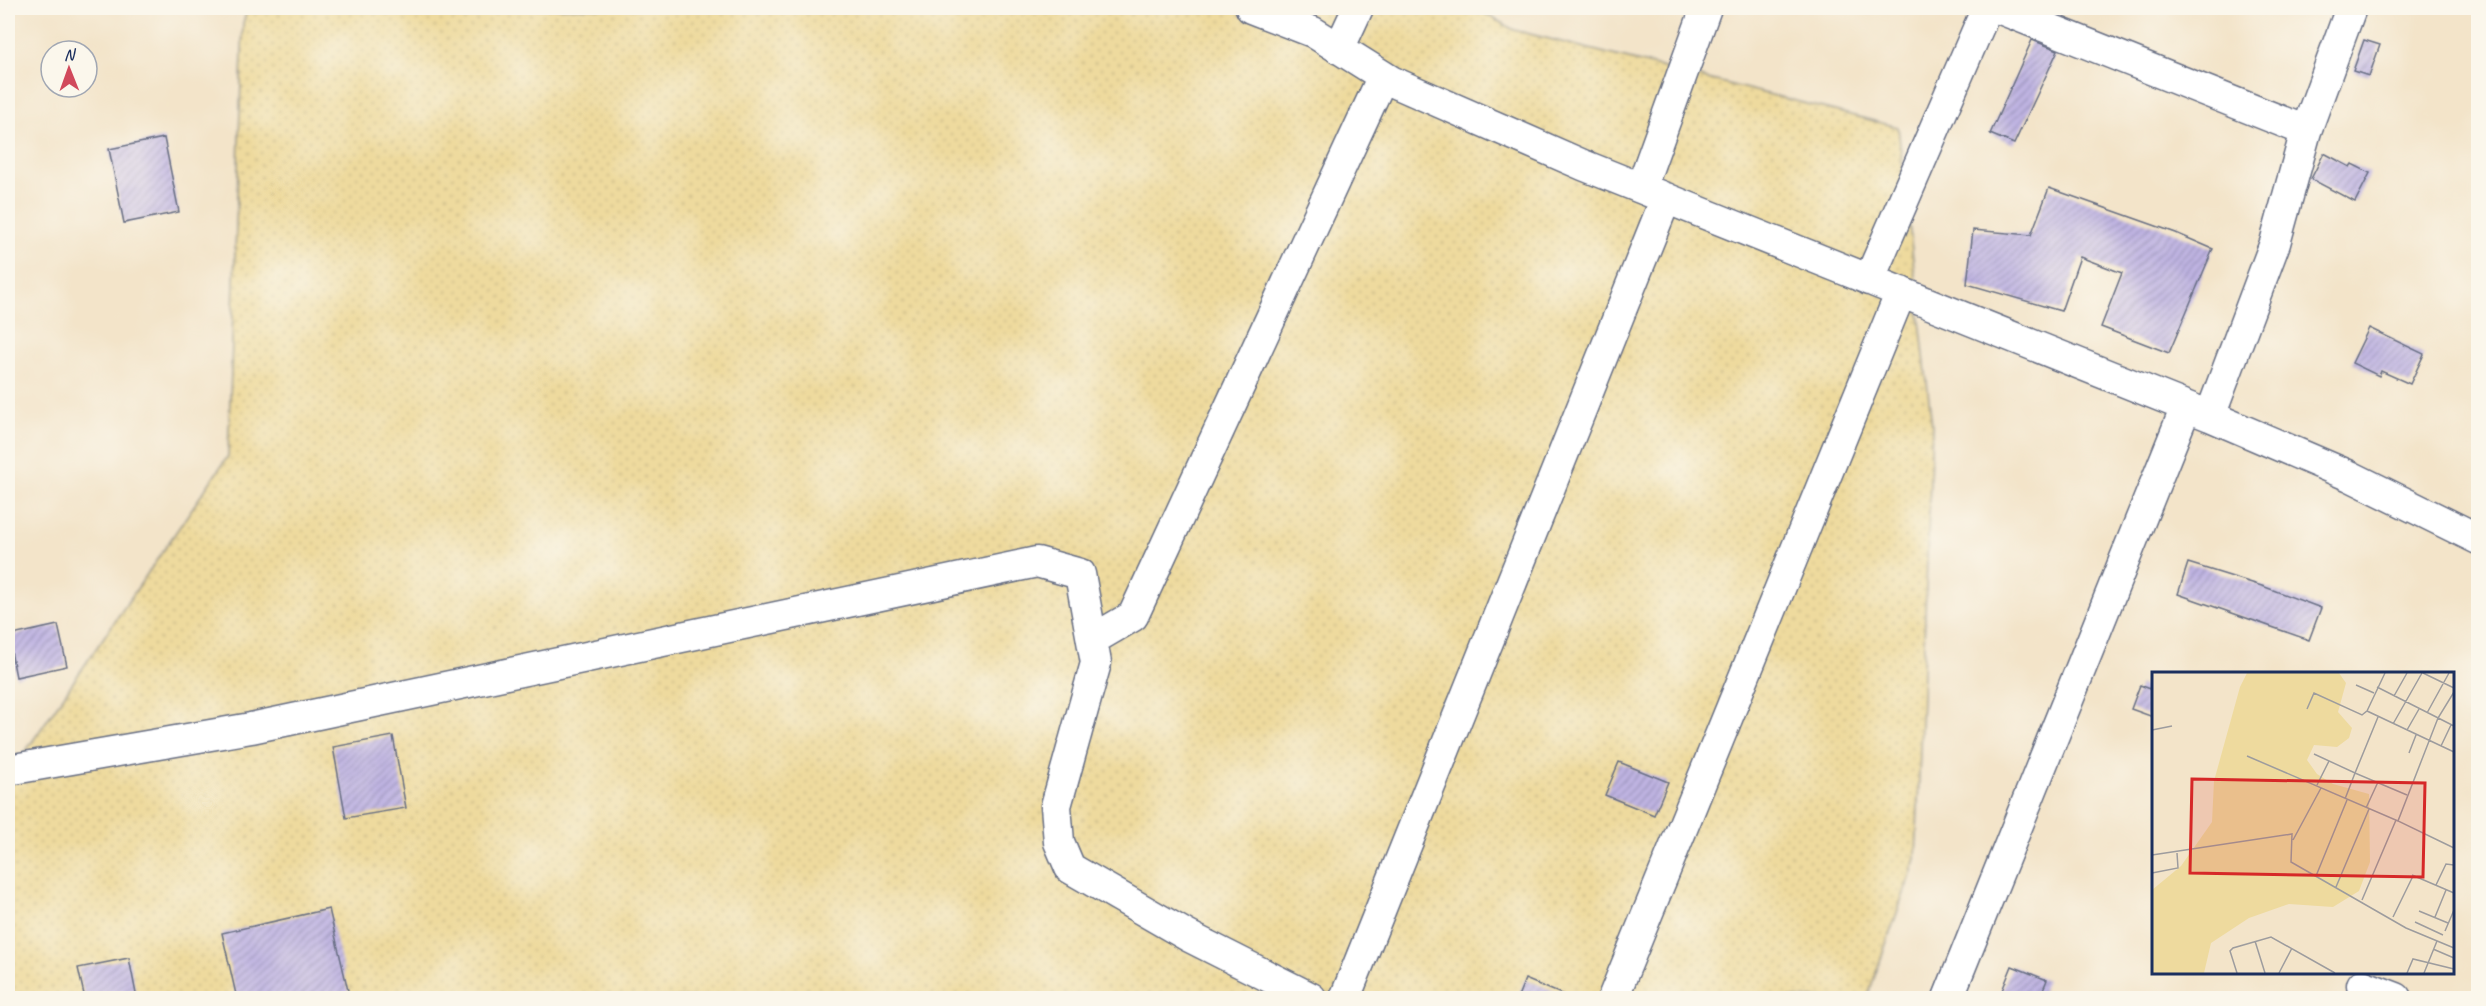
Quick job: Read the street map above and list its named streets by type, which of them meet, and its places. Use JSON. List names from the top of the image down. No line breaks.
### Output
{"north":"top"}
